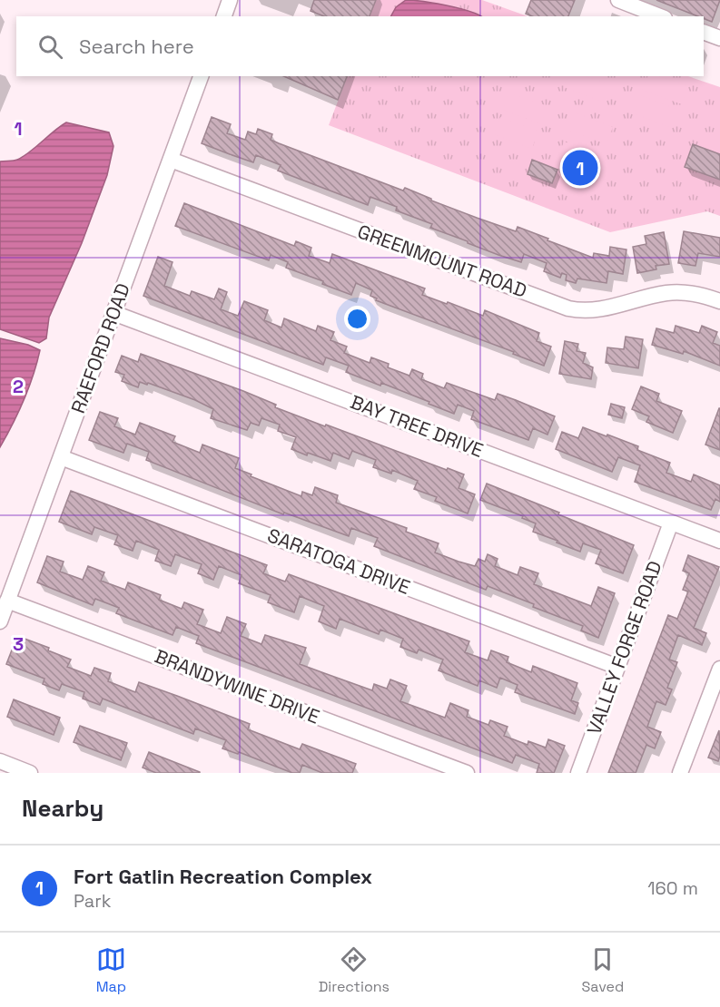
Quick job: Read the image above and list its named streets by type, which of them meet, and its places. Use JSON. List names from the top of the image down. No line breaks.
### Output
{"streets":{"street":["GREENMOUNT ROAD","RAEFORD ROAD","BAY TREE DRIVE","SARATOGA DRIVE","VALLEY FORGE ROAD","BRANDYWINE DRIVE"]},"crossings":[["GREENMOUNT ROAD","RAEFORD ROAD"],["RAEFORD ROAD","BAY TREE DRIVE"],["RAEFORD ROAD","SARATOGA DRIVE"],["RAEFORD ROAD","BRANDYWINE DRIVE"],["BAY TREE DRIVE","VALLEY FORGE ROAD"],["SARATOGA DRIVE","VALLEY FORGE ROAD"]],"page":{"search":"Search here","pins":"1","heading":"Nearby","list":[{"mark":"1","name":"Fort Gatlin Recreation Complex","note":"Park","value":"160 m"}],"nav":["Map","Directions","Saved"]},"grid":{"rows":["1","2","3"]}}
